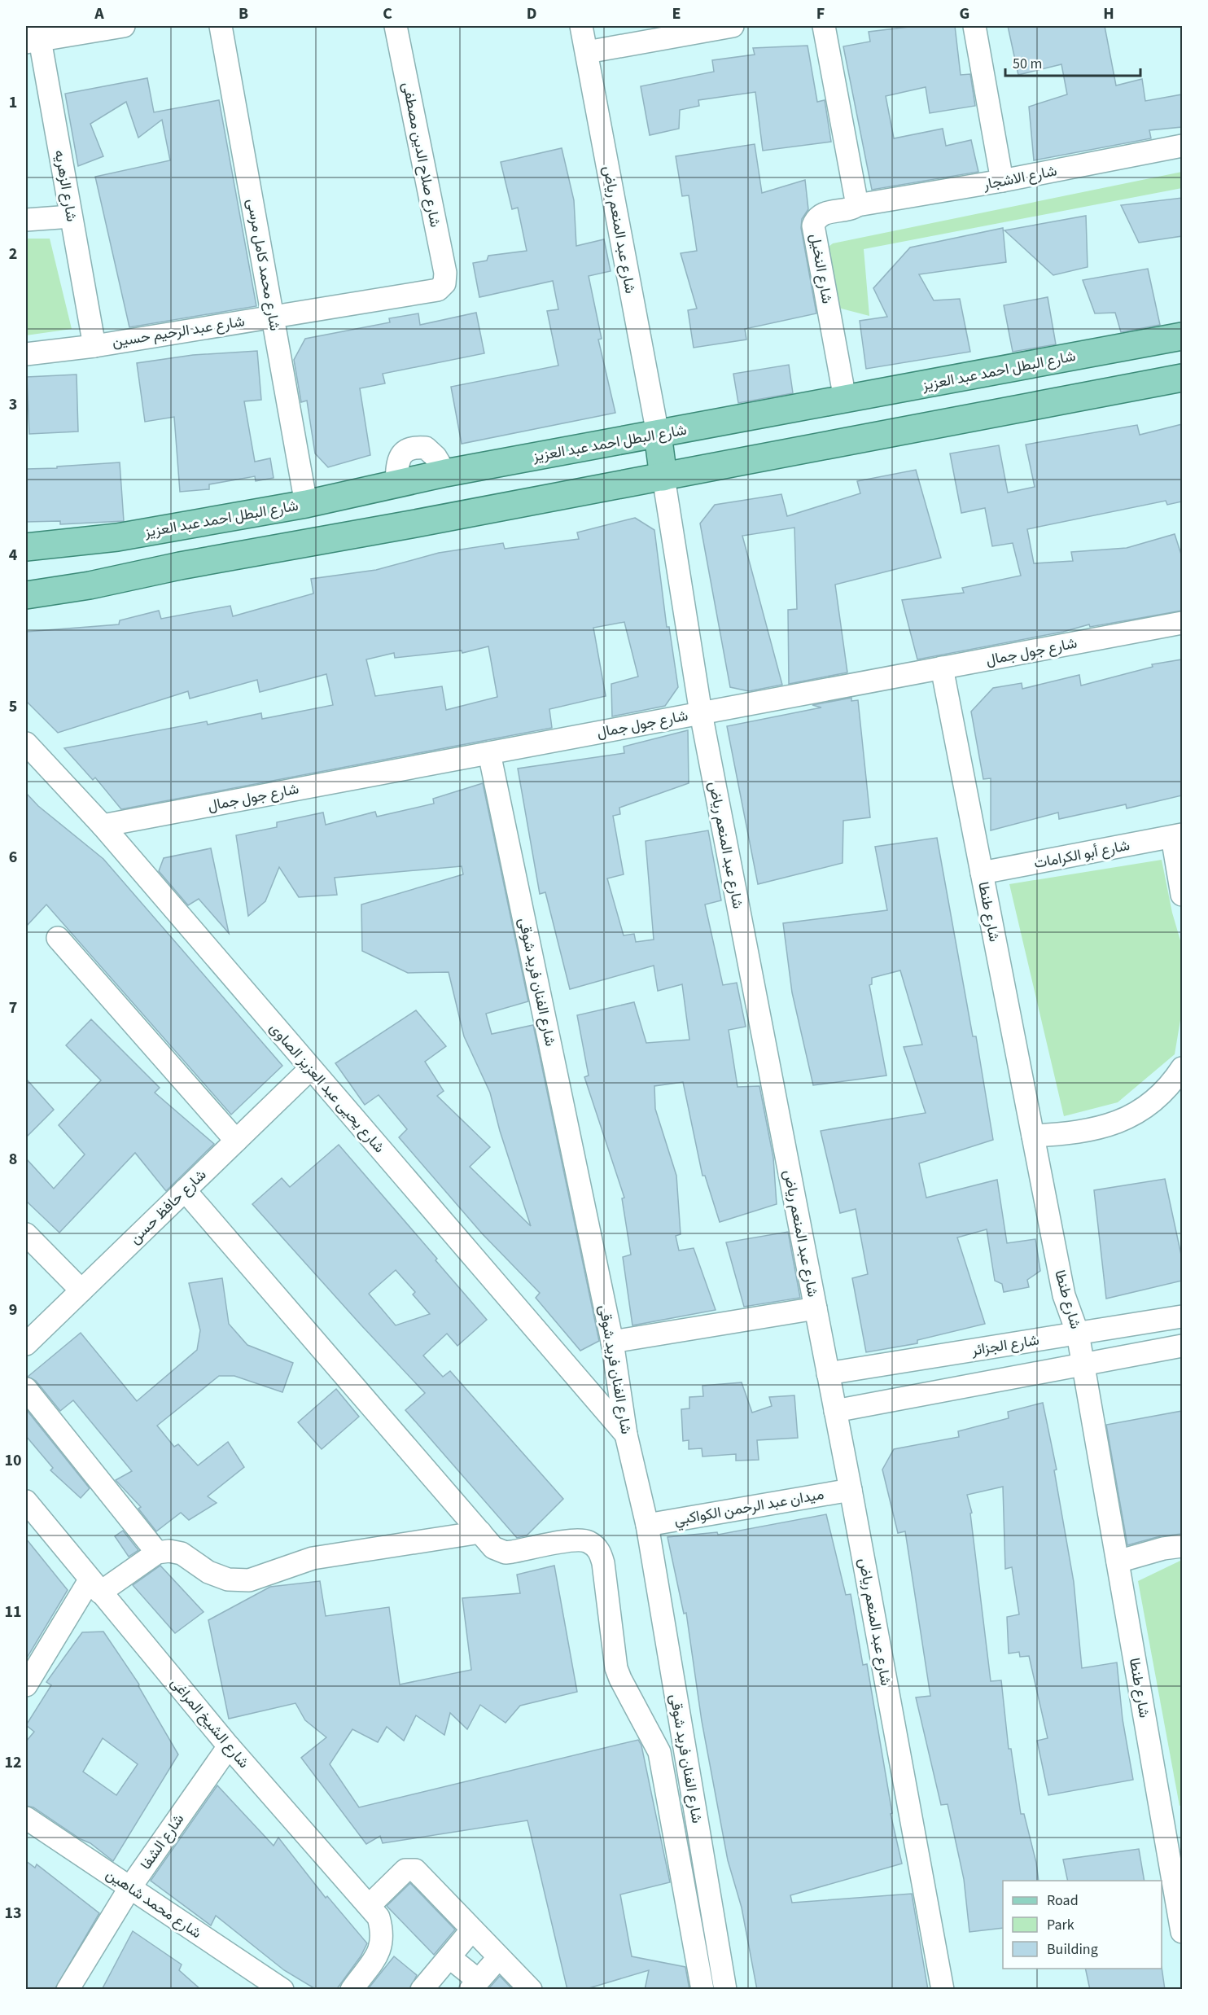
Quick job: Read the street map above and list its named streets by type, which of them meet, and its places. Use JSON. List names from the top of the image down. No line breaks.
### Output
{"streets":{"main road":["شارع البطل احمد عبد العزيز"],"street":["شارع صلاح الدين مصطفى","شارع الاشجار","شارع الزهريه","شارع عبد المنعم رياض","شارع محمد كامل مرسى","شارع النخيل","شارع عبد الرحيم حسين","شارع جول جمال","شارع أبو الكرامات","شارع طنطا","شارع الفنان فريد شوقى","شارع يحيى عبد العزيز الصاوى","شارع حافظ حسن","شارع الجزائر","ميدان عبد الرحمن الكواكبي","شارع الشيخ المراغى","شارع الشفا","شارع محمد شاهين"]},"crossings":[["شارع صلاح الدين مصطفى","شارع عبد الرحيم حسين"],["شارع الاشجار","شارع النخيل"],["شارع الزهريه","شارع عبد الرحيم حسين"],["شارع عبد المنعم رياض","شارع البطل احمد عبد العزيز"],["شارع عبد المنعم رياض","شارع جول جمال"],["شارع عبد المنعم رياض","شارع الجزائر"],["شارع عبد المنعم رياض","ميدان عبد الرحمن الكواكبي"],["شارع محمد كامل مرسى","شارع عبد الرحيم حسين"],["شارع محمد كامل مرسى","شارع البطل احمد عبد العزيز"],["شارع النخيل","شارع البطل احمد عبد العزيز"],["شارع جول جمال","شارع طنطا"],["شارع جول جمال","شارع الفنان فريد شوقى"],["شارع جول جمال","شارع يحيى عبد العزيز الصاوى"],["شارع أبو الكرامات","شارع طنطا"],["شارع طنطا","شارع الجزائر"],["شارع الفنان فريد شوقى","شارع يحيى عبد العزيز الصاوى"],["شارع الفنان فريد شوقى","ميدان عبد الرحمن الكواكبي"],["شارع يحيى عبد العزيز الصاوى","شارع حافظ حسن"],["شارع الشيخ المراغى","شارع الشفا"],["شارع الشفا","شارع محمد شاهين"]],"legend":["Road","Park","Building"],"scale_bar":"50 m","grid":{"columns":["A","B","C","D","E","F","G","H"],"rows":["1","2","3","4","5","6","7","8","9","10","11","12","13"]}}
